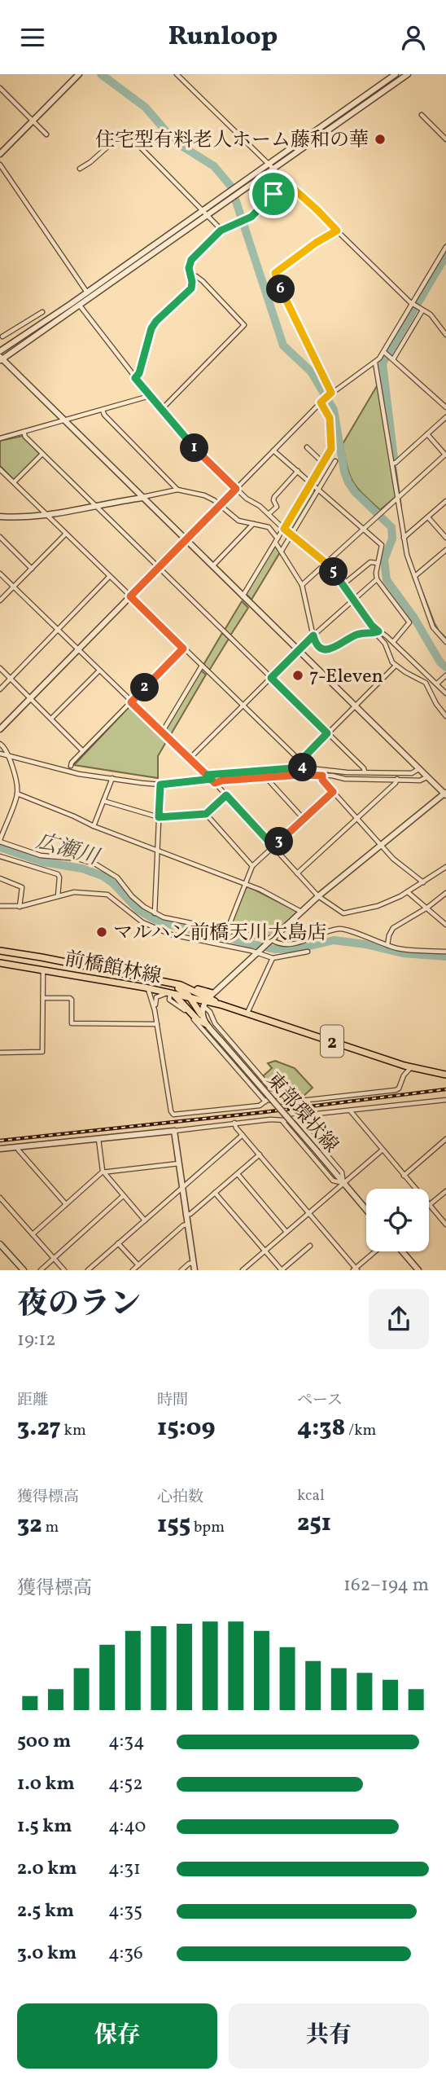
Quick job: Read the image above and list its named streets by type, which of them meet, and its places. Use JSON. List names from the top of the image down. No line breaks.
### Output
{"streets":{"main road":["前橋館林線","2"],"street":["東部環状線"]},"water":["広瀬川"],"places":["住宅型有料老人ホーム藤和の華","7-Eleven","マルハン前橋天川大島店"],"page":{"header":"Runloop","pins":["6","1","5","2","4","3"],"heading":["夜のラン","19:12"],"stats":[["距離","3.27 km"],["時間","15:09"],["ペース","4:38 /km"],["獲得標高","32 m"],["心拍数","155 bpm"],["kcal","251"]],"chart":["獲得標高","162–194 m"],"list":[{"name":"500 m","note":"4:34"},{"name":"1.0 km","note":"4:52"},{"name":"1.5 km","note":"4:40"},{"name":"2.0 km","note":"4:31"},{"name":"2.5 km","note":"4:35"},{"name":"3.0 km","note":"4:36"}],"buttons":["保存","共有"]}}
